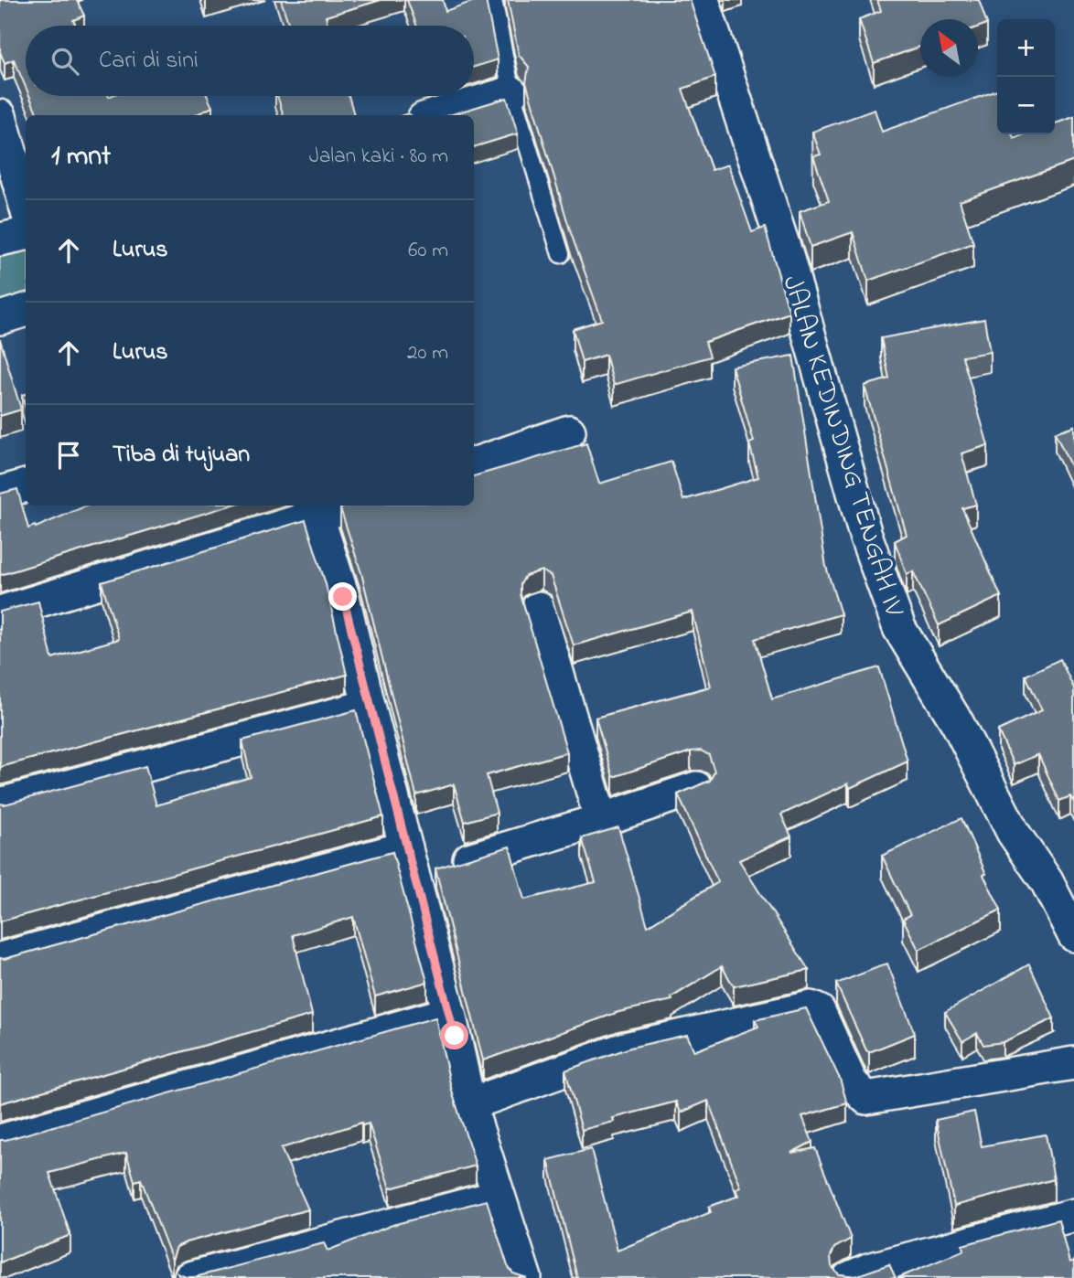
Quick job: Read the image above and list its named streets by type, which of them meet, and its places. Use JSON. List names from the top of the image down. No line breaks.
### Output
{"streets":{"street":["JALAN KEDINDING TENGAH IV"]},"north":"top left","page":{"map_buttons":["+","−"],"search":"Cari di sini","heading":["1 mnt","Jalan kaki · 80 m"],"list":[["Lurus","60 m"],["Lurus","20 m"],"Tiba di tujuan"]}}
